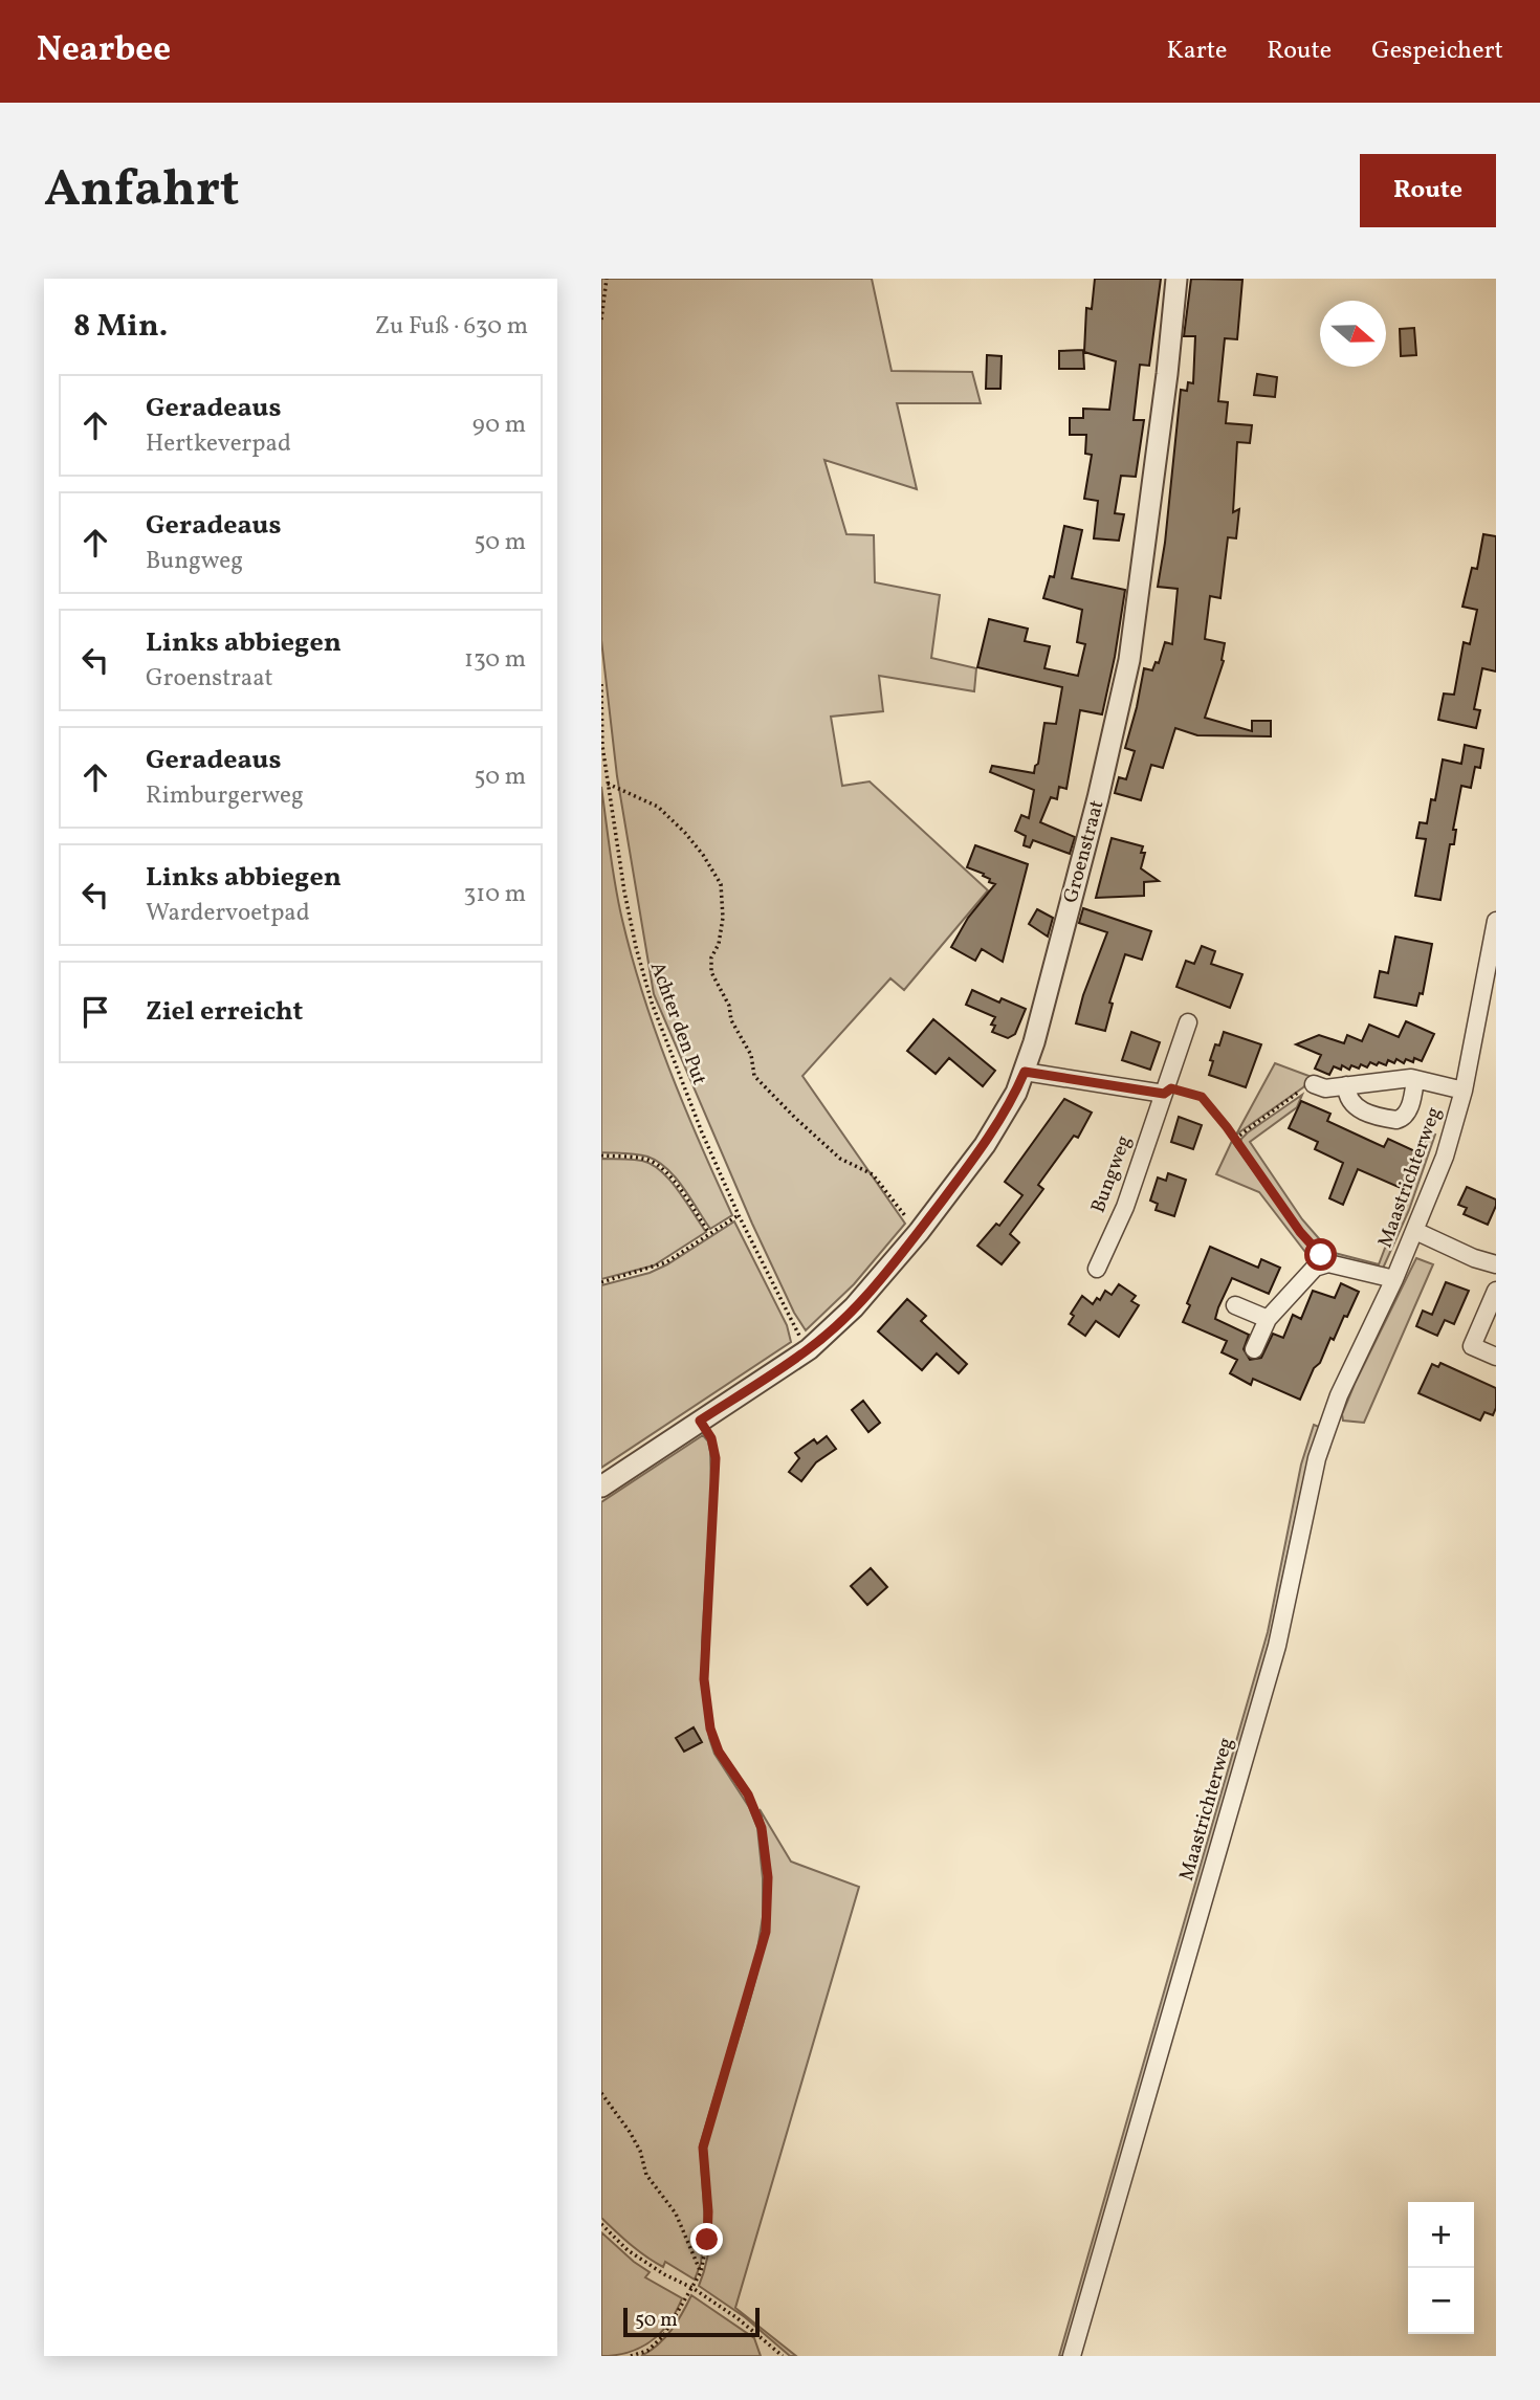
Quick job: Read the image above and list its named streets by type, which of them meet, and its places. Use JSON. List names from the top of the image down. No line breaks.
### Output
{"streets":{"street":["Groenstraat","Bungweg","Maastrichterweg"],"path":["Achter den Put"]},"crossings":[["Groenstraat","Achter den Put"]],"scale_bar":"50 m","north":"right","page":{"header":"Nearbee","nav":["Karte","Route","Gespeichert"],"buttons":"Route","title":"Anfahrt","heading":["8 Min.","Zu Fuß · 630 m"],"list":[["Geradeaus","Hertkeverpad","90 m"],["Geradeaus","Bungweg","50 m"],["Links abbiegen","Groenstraat","130 m"],["Geradeaus","Rimburgerweg","50 m"],["Links abbiegen","Wardervoetpad","310 m"],"Ziel erreicht"],"map_buttons":["+","−"],"scale":"50 m"}}
